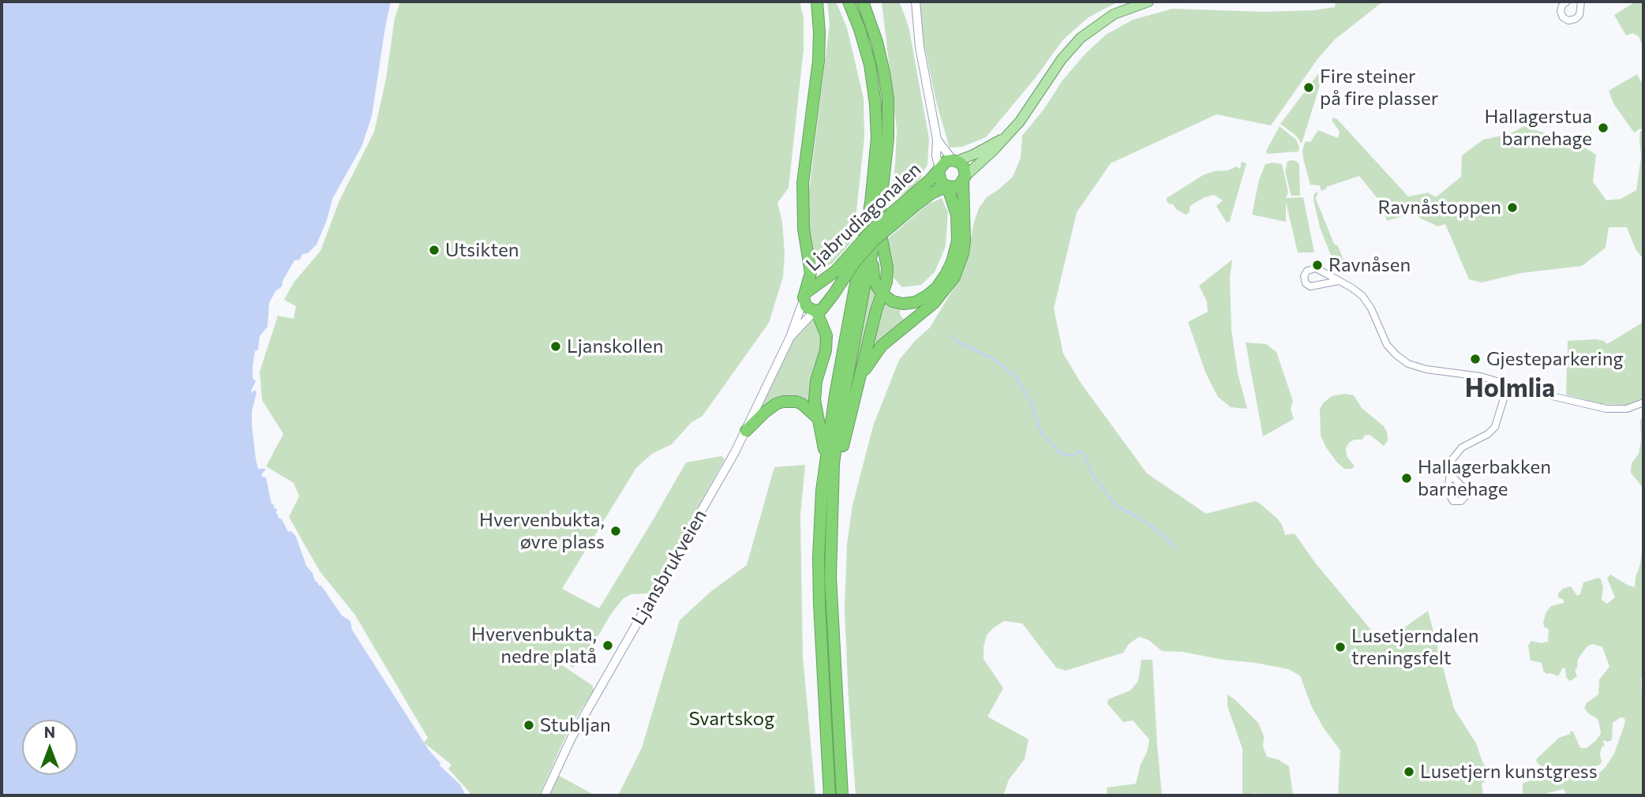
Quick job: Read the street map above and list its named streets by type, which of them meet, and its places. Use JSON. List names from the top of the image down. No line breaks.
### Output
{"streets":{"highway":["Ljabrudiagonalen"],"main road":["Ljansbrukveien"]},"crossings":[["Ljabrudiagonalen","Ljansbrukveien"]],"districts":["Holmlia"],"parks":["Svartskog"],"places":["Fire steiner på fire plasser","Hallagerstua barnehage","Ravnåstoppen","Utsikten","Ravnåsen","Ljanskollen","Gjesteparkering","Hallagerbakken barnehage","Hvervenbukta, øvre plass","Hvervenbukta, nedre platå","Lusetjerndalen treningsfelt","Stubljan","Lusetjern kunstgress"],"north":"top"}
